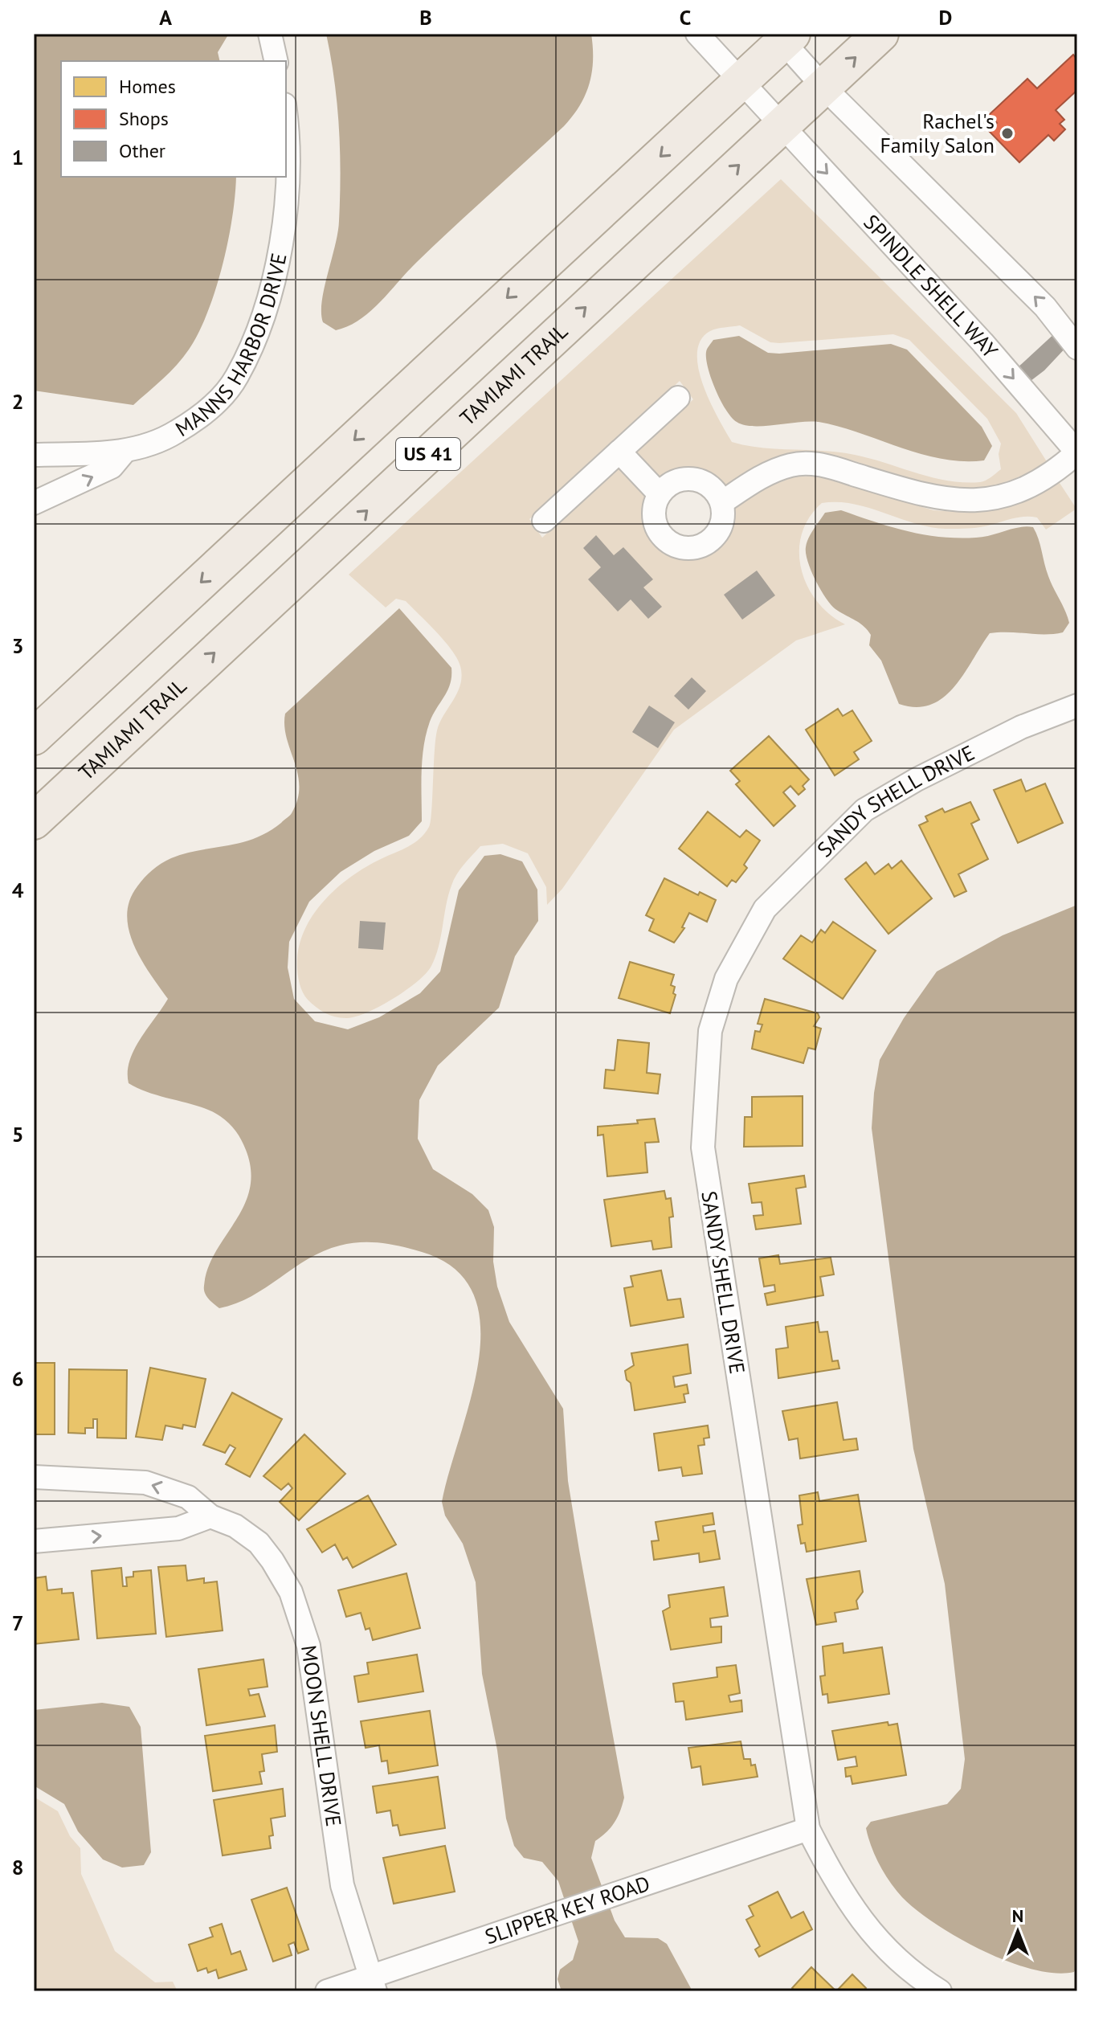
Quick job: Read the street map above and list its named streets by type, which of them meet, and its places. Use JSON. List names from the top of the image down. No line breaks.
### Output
{"streets":{"main road":["TAMIAMI TRAIL","US 41"],"street":["SPINDLE SHELL WAY","MANNS HARBOR DRIVE","SANDY SHELL DRIVE","MOON SHELL DRIVE","SLIPPER KEY ROAD"]},"crossings":[["SPINDLE SHELL WAY","TAMIAMI TRAIL"],["SPINDLE SHELL WAY","US 41"],["SANDY SHELL DRIVE","SLIPPER KEY ROAD"],["MOON SHELL DRIVE","SLIPPER KEY ROAD"]],"places":["Rachel's Family Salon"],"legend":["Homes","Shops","Other"],"north":"top","grid":{"columns":["A","B","C","D"],"rows":["1","2","3","4","5","6","7","8"]}}
